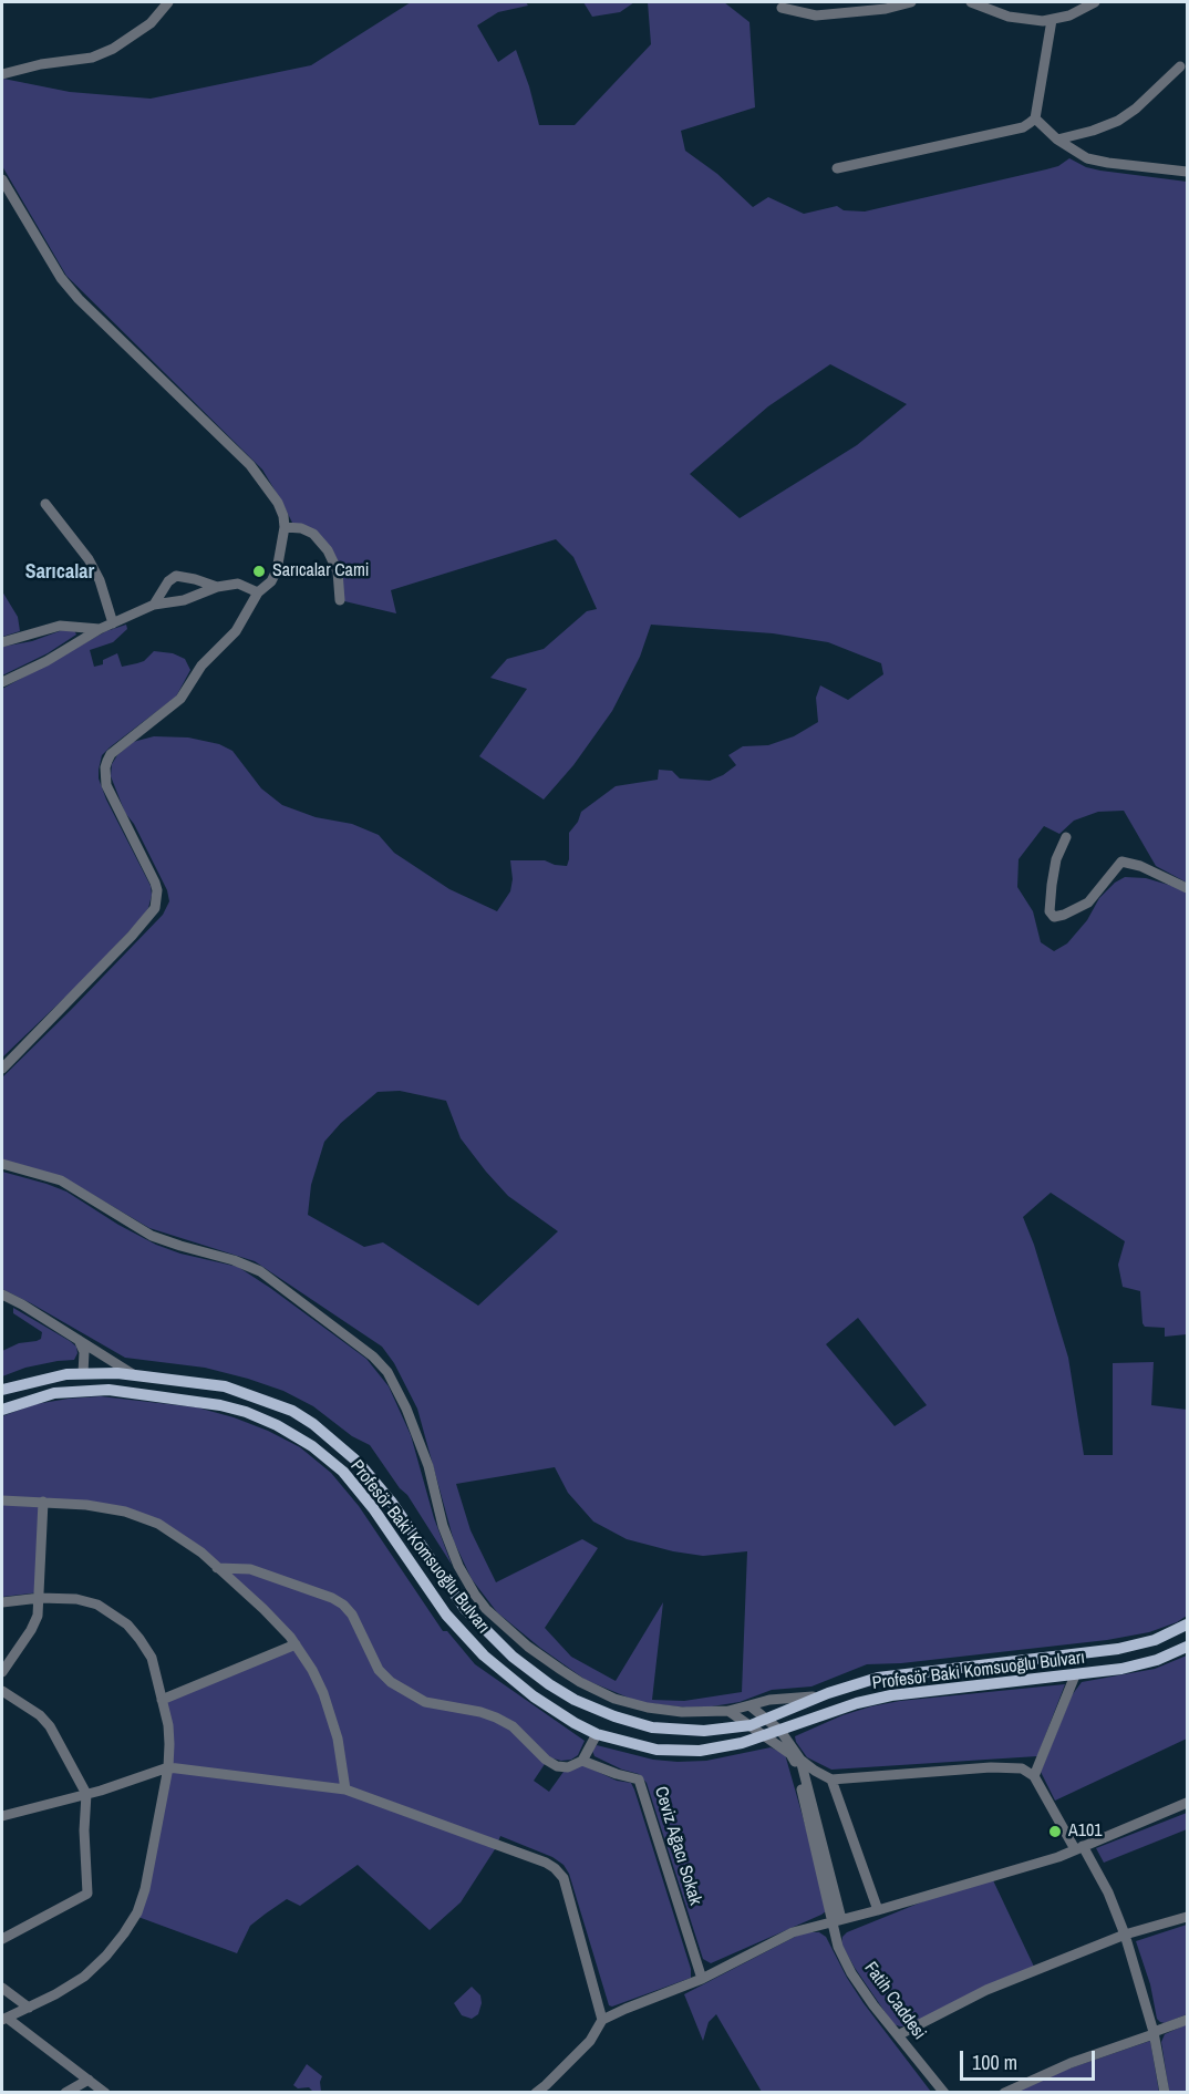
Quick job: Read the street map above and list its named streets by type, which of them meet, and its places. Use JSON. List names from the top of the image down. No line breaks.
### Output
{"streets":{"main road":["Profesör Baki Komsuoğlu Bulvarı"],"street":["Ceviz Ağacı Sokak","Fatih Caddesi"]},"districts":["Sarıcalar"],"places":["Sarıcalar Cami","A101"],"scale_bar":"100 m"}
